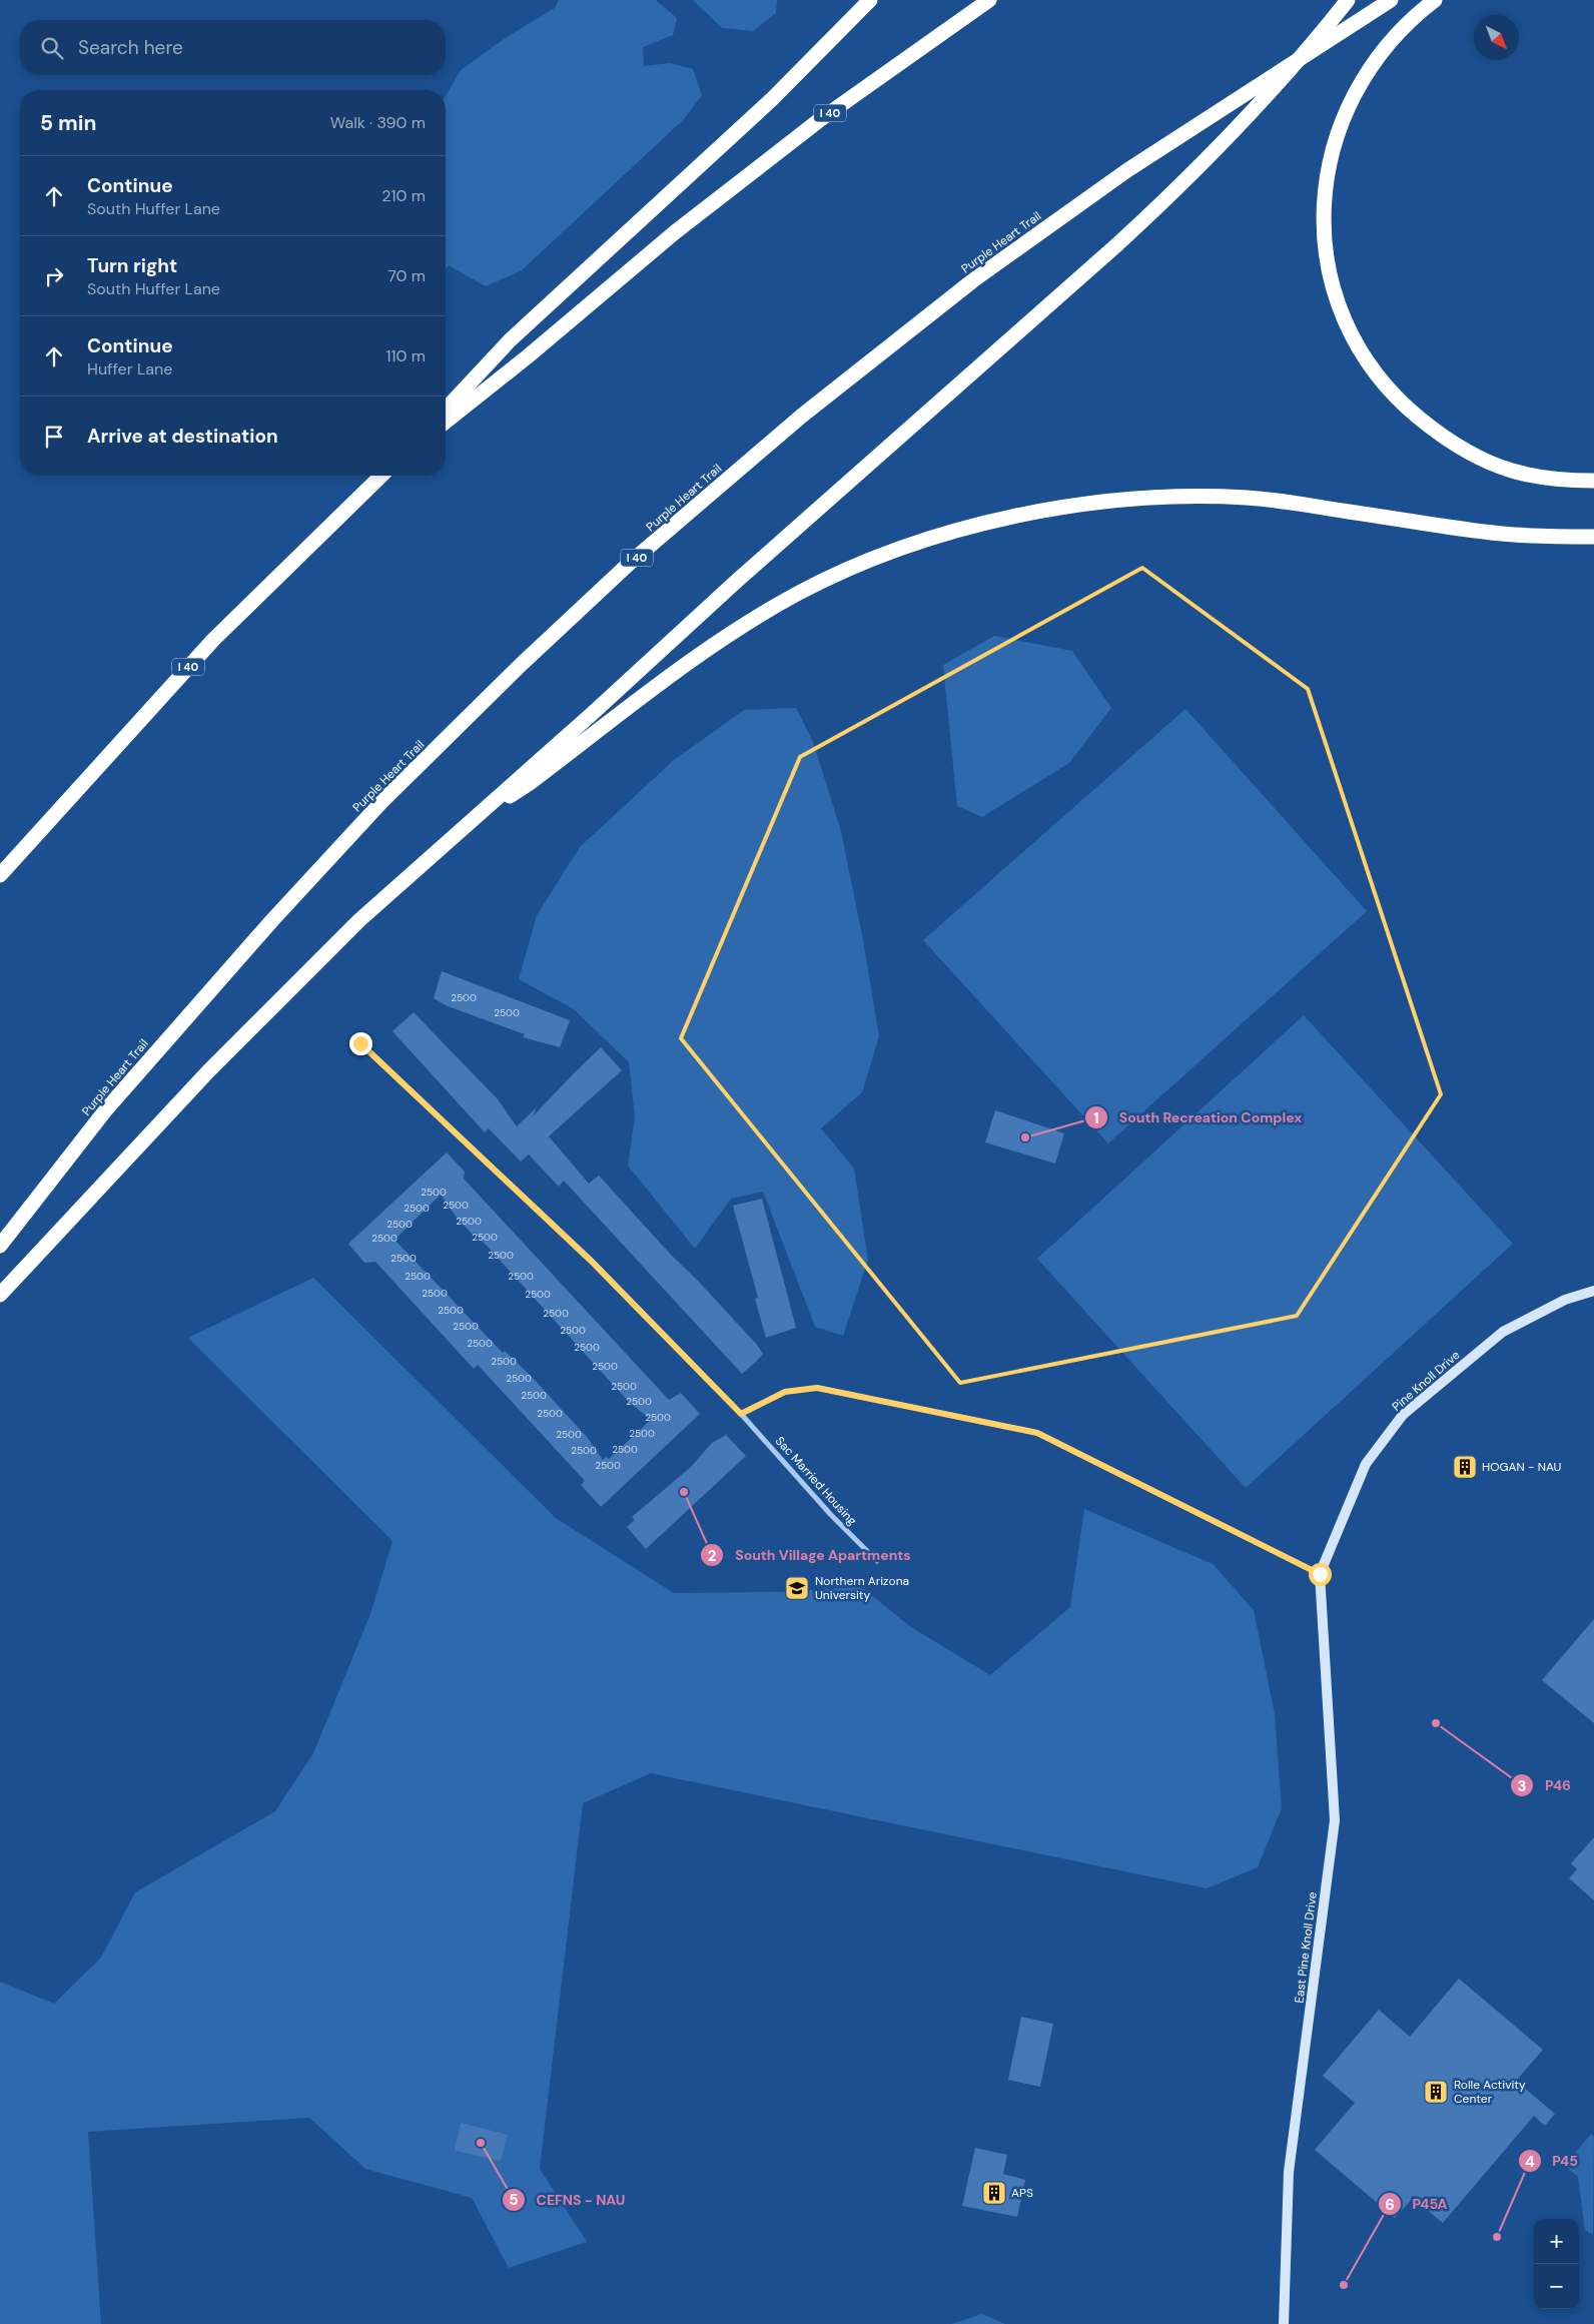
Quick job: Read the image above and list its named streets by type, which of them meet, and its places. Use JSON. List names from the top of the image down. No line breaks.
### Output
{"streets":{"highway":["I 40","Purple Heart Trail"],"street":["Pine Knoll Drive","Sac Married Housing","East Pine Knoll Drive"]},"crossings":[["Pine Knoll Drive","East Pine Knoll Drive"]],"places":{"other":["South Recreation Complex","South Village Apartments","P46","CEFNS - NAU","P45","P45A"],"building":["HOGAN - NAU","Rolle Activity Center","APS"],"school or university":["Northern Arizona University"]},"house_numbers":["2500","2500","2500","2500","2500","2500","2500","2500","2500","2500","2500","2500","2500","2500","2500","2500","2500","2500","2500","2500","2500","2500","2500","2500","2500","2500","2500","2500","2500","2500","2500","2500","2500","2500"],"north":"bottom right","page":{"search":"Search here","heading":["5 min","Walk · 390 m"],"list":[["Continue","South Huffer Lane","210 m"],["Turn right","South Huffer Lane","70 m"],["Continue","Huffer Lane","110 m"],"Arrive at destination"],"map_buttons":["+","−"]}}
